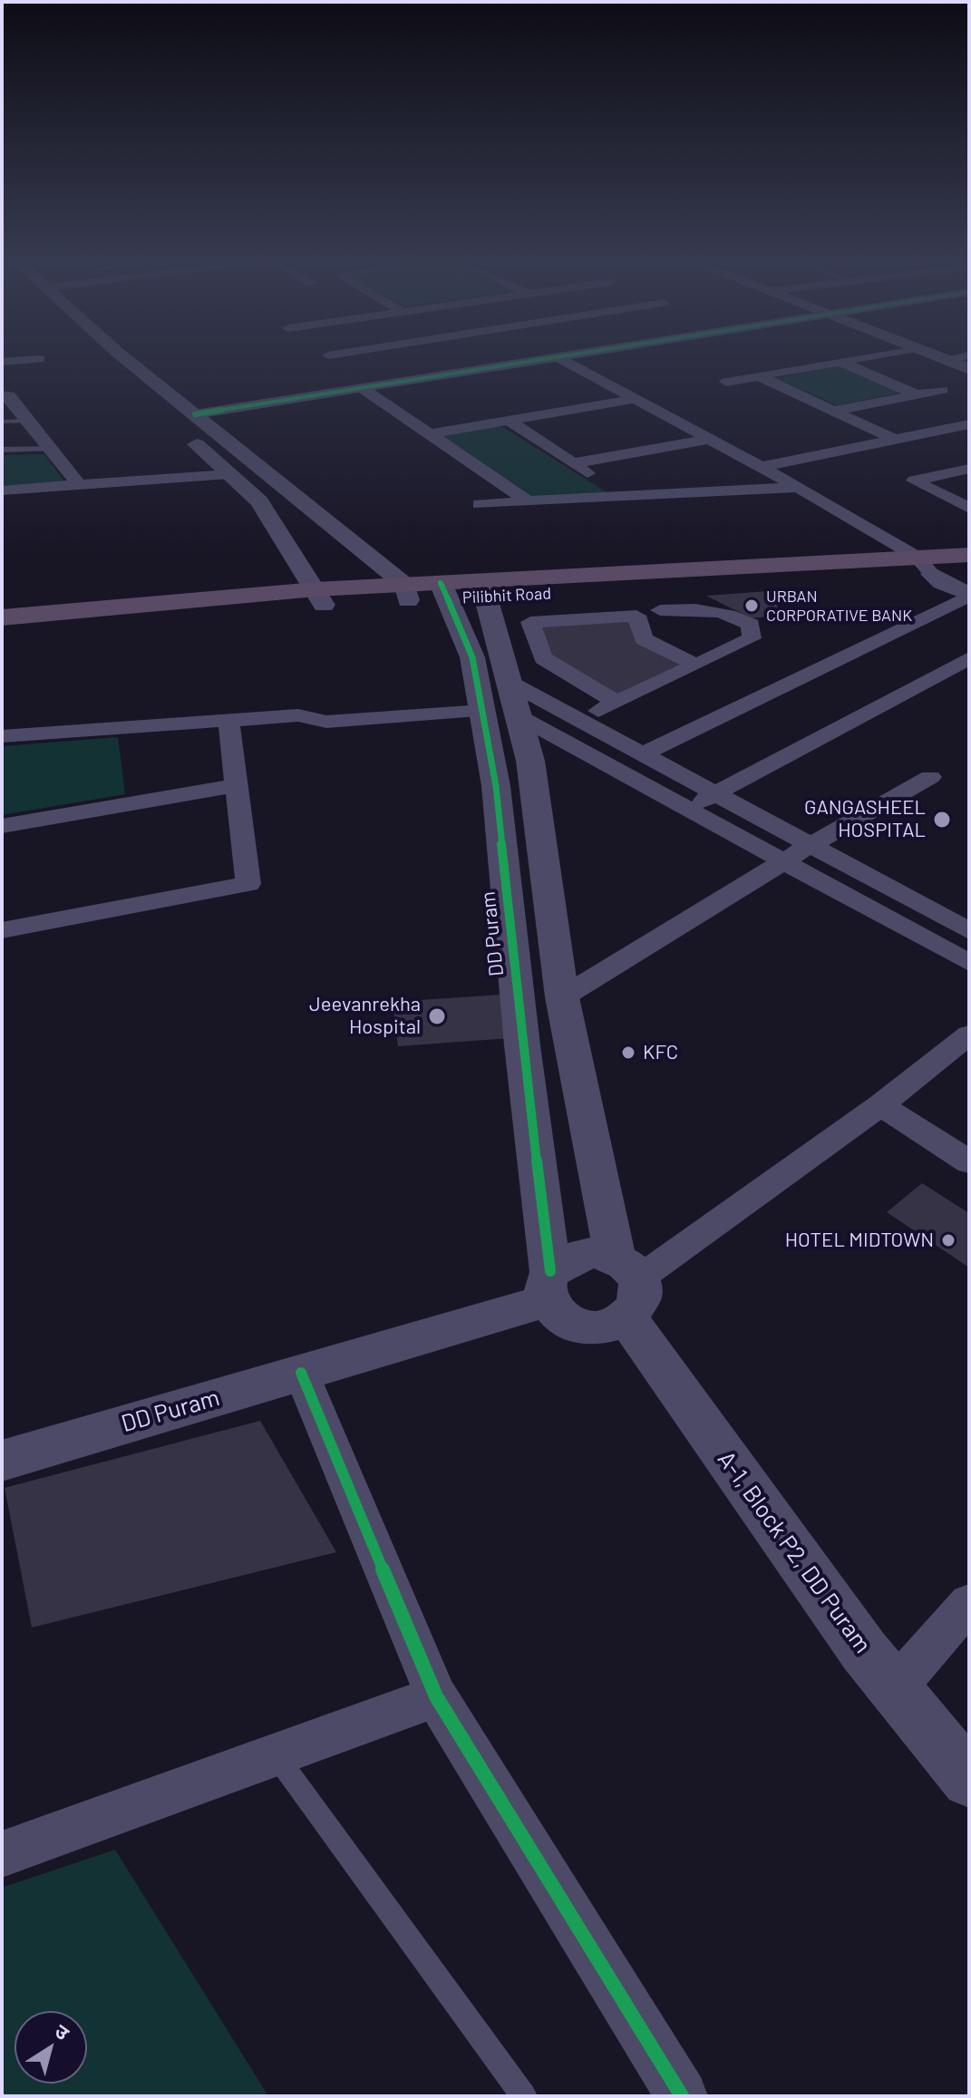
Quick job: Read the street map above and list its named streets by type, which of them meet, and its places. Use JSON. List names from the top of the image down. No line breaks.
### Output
{"streets":{"highway":["Pilibhit Road"],"street":["DD Puram","A-1, Block P2, DD Puram"]},"crossings":[["Pilibhit Road","DD Puram"],["DD Puram","A-1, Block P2, DD Puram"]],"places":["URBAN CORPORATIVE BANK","GANGASHEEL HOSPITAL","Jeevanrekha Hospital","KFC","HOTEL MIDTOWN"],"north":"top right"}
